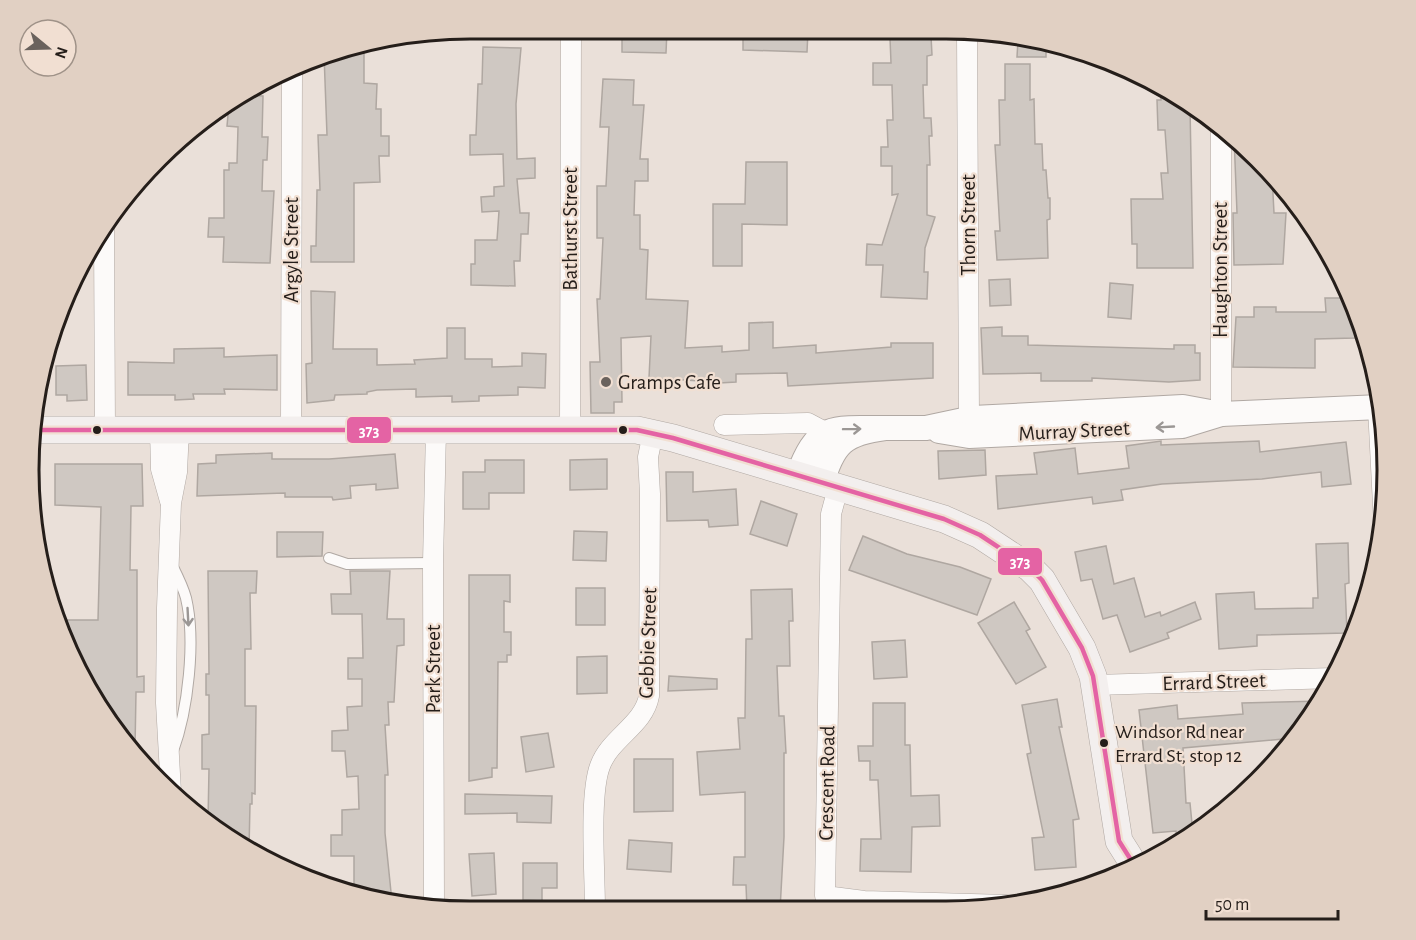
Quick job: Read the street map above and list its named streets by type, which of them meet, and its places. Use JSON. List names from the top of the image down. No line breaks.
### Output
{"streets":{"street":["Thorn Street","Bathurst Street","Argyle Street","Haughton Street","Murray Street","Gebbie Street","Park Street","Errard Street","Crescent Road"]},"crossings":[["Thorn Street","Murray Street"],["Haughton Street","Murray Street"],["Murray Street","Crescent Road"]],"places":["Gramps Cafe","Windsor Rd near Errard St, stop 12"],"lines":["transit line 373"],"scale_bar":"50 m","north":"right"}
